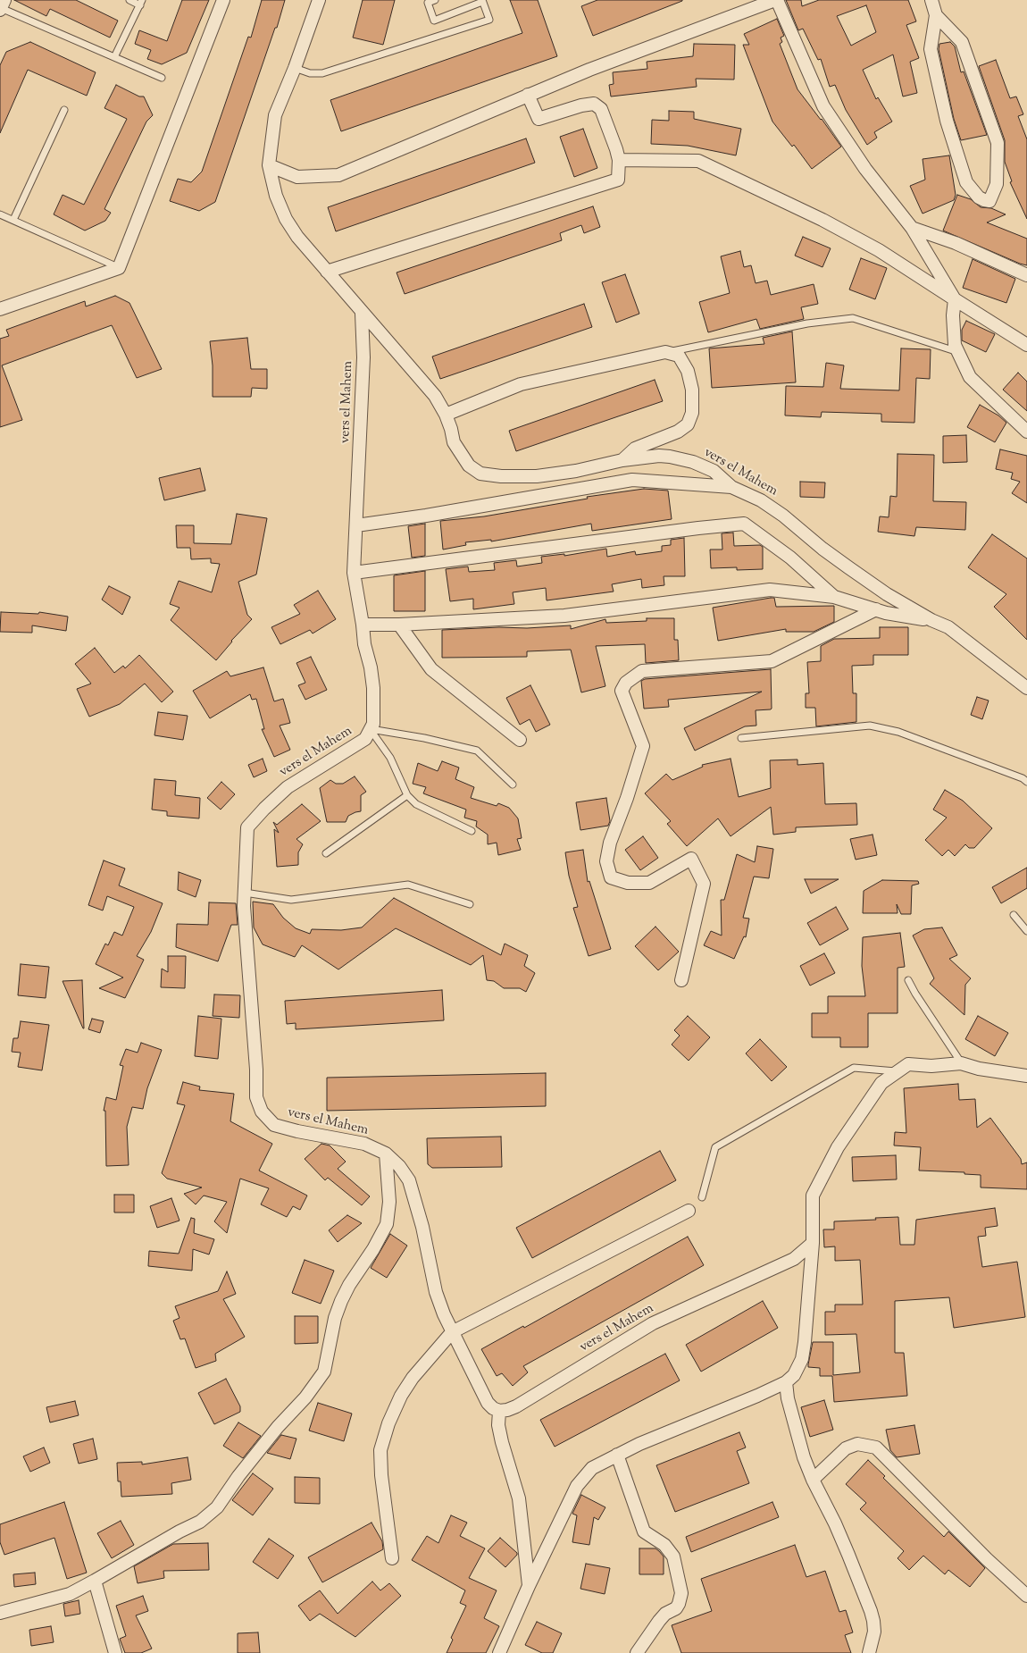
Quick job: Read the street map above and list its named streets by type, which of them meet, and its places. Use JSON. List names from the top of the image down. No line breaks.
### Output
{"streets":{"street":["vers el Mahem"]}}
